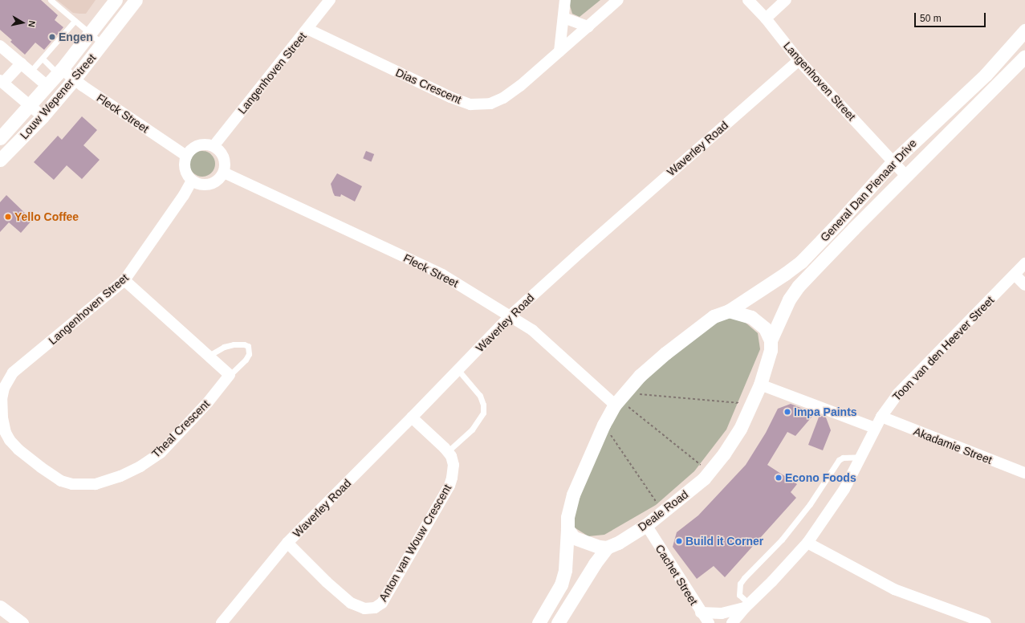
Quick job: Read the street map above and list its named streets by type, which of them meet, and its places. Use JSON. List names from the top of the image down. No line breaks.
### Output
{"streets":{"street":["Langenhoven Street","Dias Crescent","Louw Wepener Street","Fleck Street","Waverley Road","General Dan Pienaar Drive","Toon van den Heever Street","Theal Crescent","Akadamie Street","Deale Road","Anton van Wouw Crescent","Cachet Street"]},"crossings":[["Langenhoven Street","Dias Crescent"],["Langenhoven Street","Fleck Street"],["Langenhoven Street","Waverley Road"],["Langenhoven Street","General Dan Pienaar Drive"],["Langenhoven Street","Theal Crescent"],["Louw Wepener Street","Fleck Street"],["Fleck Street","Waverley Road"],["Fleck Street","General Dan Pienaar Drive"],["Waverley Road","Anton van Wouw Crescent"],["General Dan Pienaar Drive","Deale Road"],["Toon van den Heever Street","Akadamie Street"],["Deale Road","Cachet Street"]],"places":["Engen","Yello Coffee","Impa Paints","Econo Foods","Build it Corner"],"scale_bar":"50 m","north":"right"}
